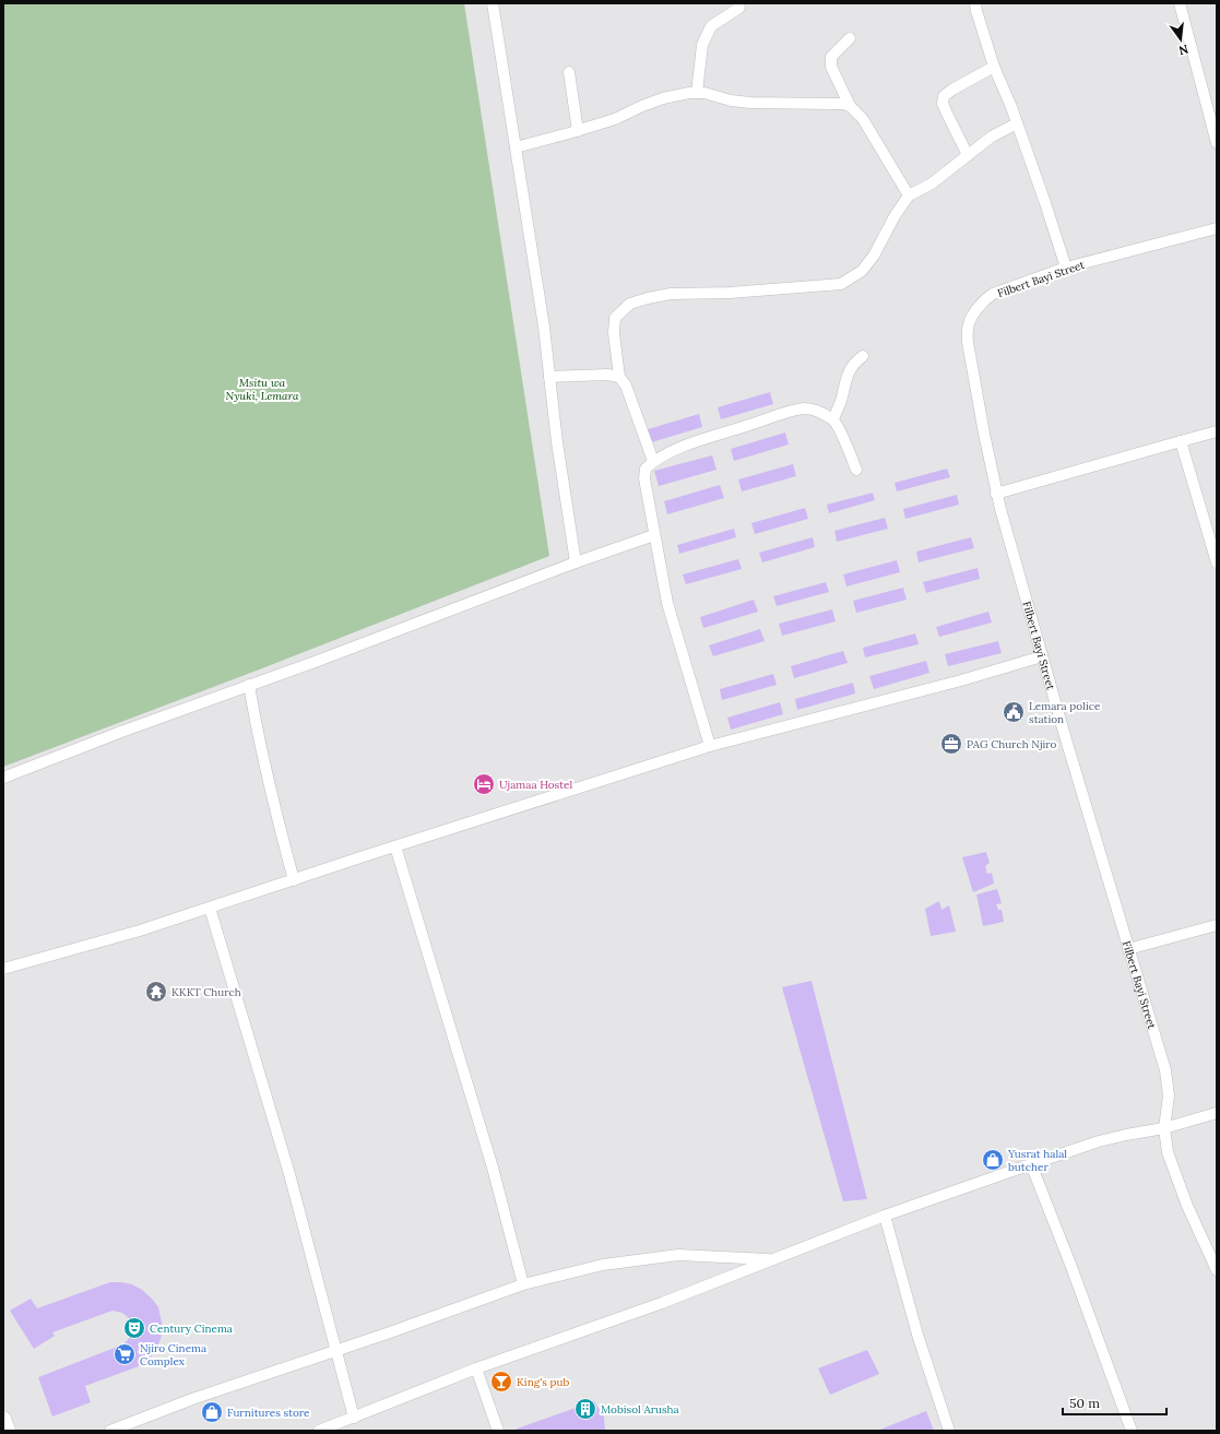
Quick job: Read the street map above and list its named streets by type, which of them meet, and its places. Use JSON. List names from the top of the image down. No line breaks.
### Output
{"streets":{"street":["Filbert Bayi Street"]},"parks":["Msitu wa Nyuki, Lemara"],"places":{"public building":["Lemara police station"],"office":["PAG Church Njiro"],"hotel":["Ujamaa Hostel"],"temple":["KKKT Church"],"shop":["Yusrat halal butcher","Furnitures store"],"theatre":["Century Cinema"],"supermarket":["Njiro Cinema Complex"],"bar":["King's pub"],"building":["Mobisol Arusha"]},"scale_bar":"50 m","north":"bottom"}
